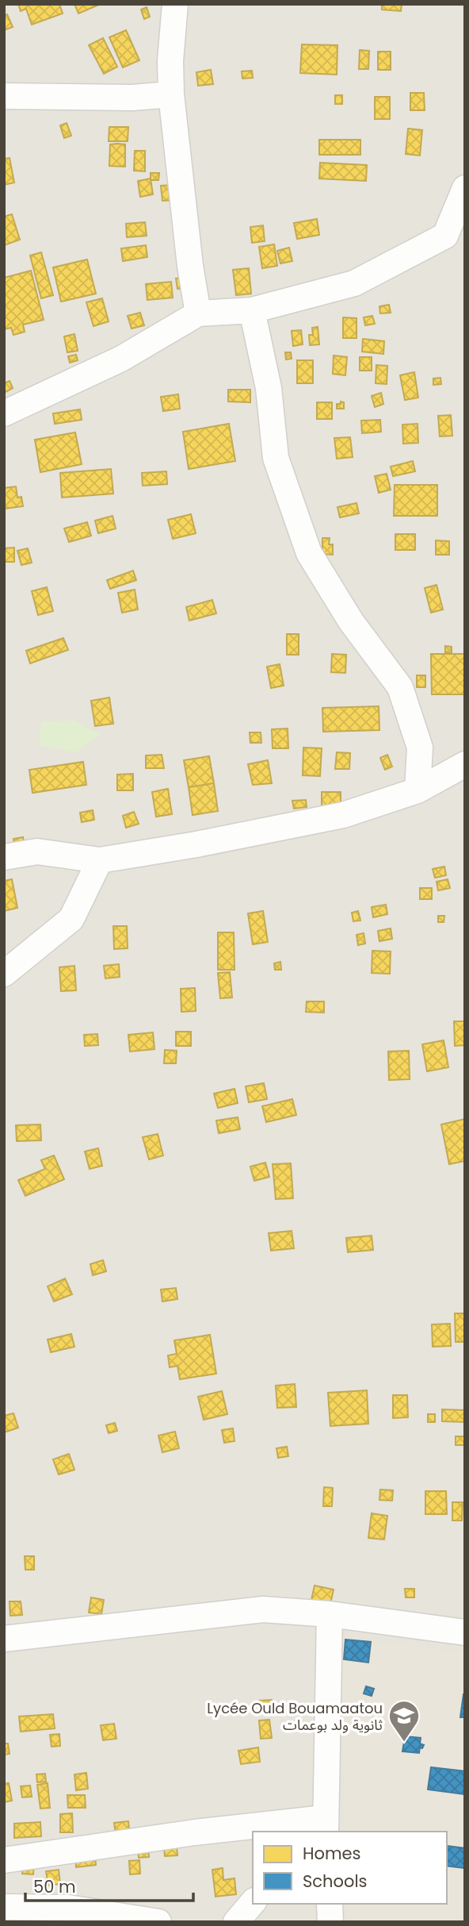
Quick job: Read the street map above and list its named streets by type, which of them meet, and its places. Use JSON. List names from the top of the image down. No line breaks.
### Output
{"places":{"school or university":["Lycée Ould Bouamaatou ثانوية ولد بوعمات"]},"legend":["Homes","Schools"],"scale_bar":"50 m"}
